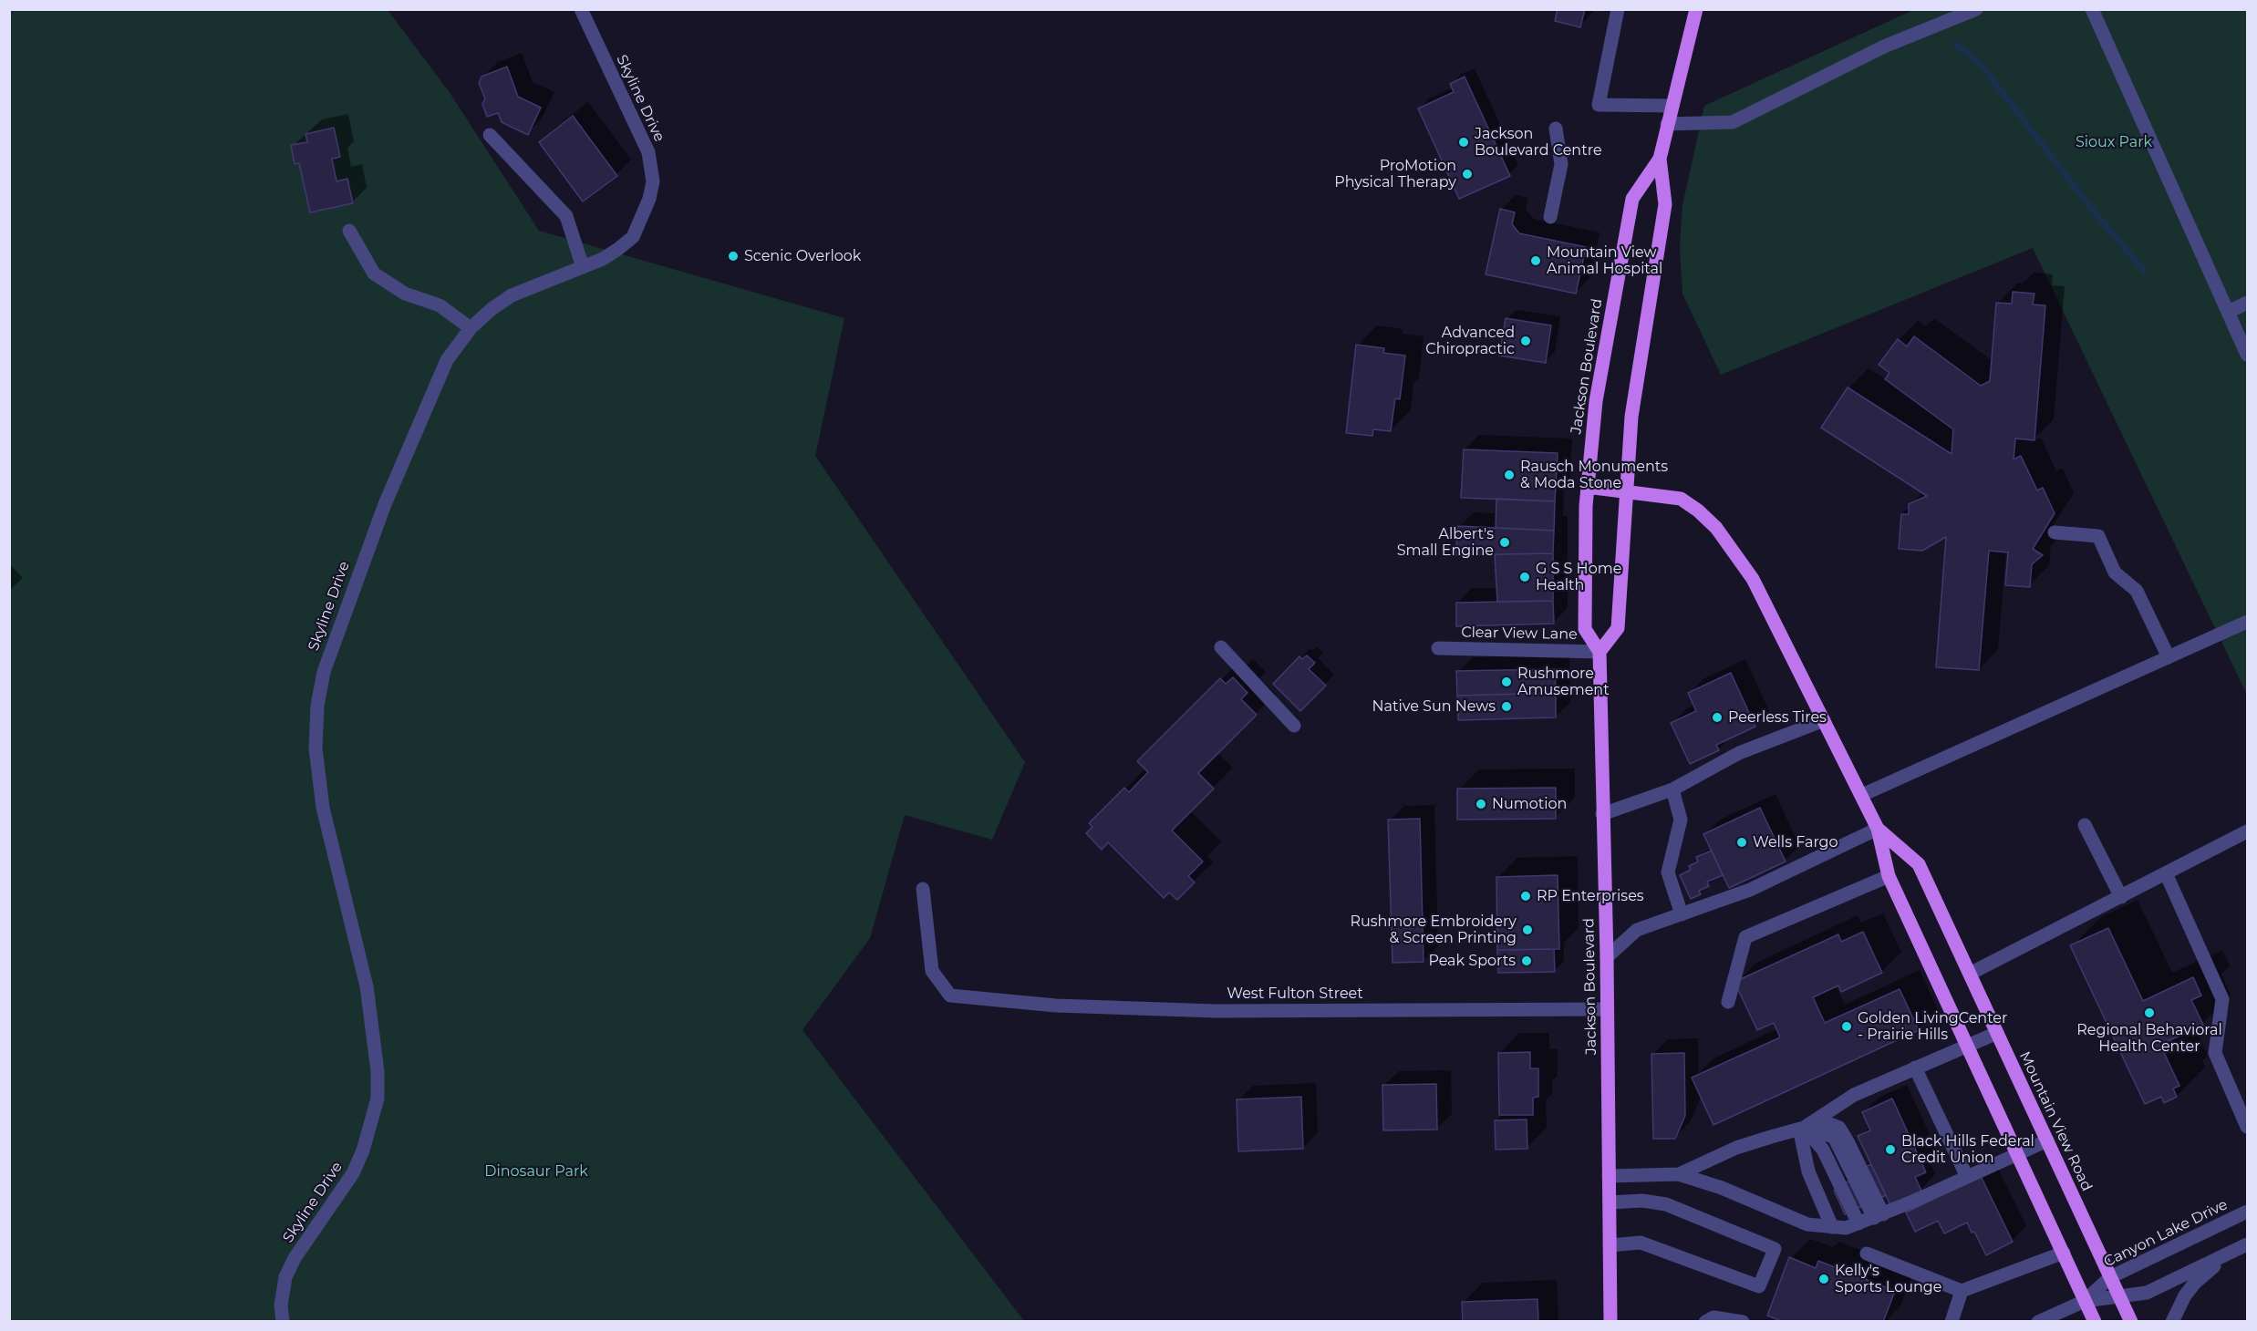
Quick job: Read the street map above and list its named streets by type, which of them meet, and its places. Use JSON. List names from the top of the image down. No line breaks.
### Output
{"streets":{"main road":["Jackson Boulevard","Mountain View Road"],"street":["Skyline Drive","Clear View Lane","West Fulton Street","Canyon Lake Drive"]},"crossings":[["Jackson Boulevard","Clear View Lane"],["Jackson Boulevard","West Fulton Street"],["Jackson Boulevard","Mountain View Road"],["Mountain View Road","Canyon Lake Drive"]],"parks":["Sioux Park","Dinosaur Park"],"places":["Jackson Boulevard Centre","ProMotion Physical Therapy","Scenic Overlook","Mountain View Animal Hospital","Advanced Chiropractic","Rausch Monuments & Moda Stone","Albert's Small Engine","G S S Home Health","Rushmore Amusement","Native Sun News","Peerless Tires","Numotion","Wells Fargo","RP Enterprises","Rushmore Embroidery & Screen Printing","Peak Sports","Regional Behavioral Health Center","Golden LivingCenter - Prairie Hills","Black Hills Federal Credit Union","Kelly's Sports Lounge"]}
